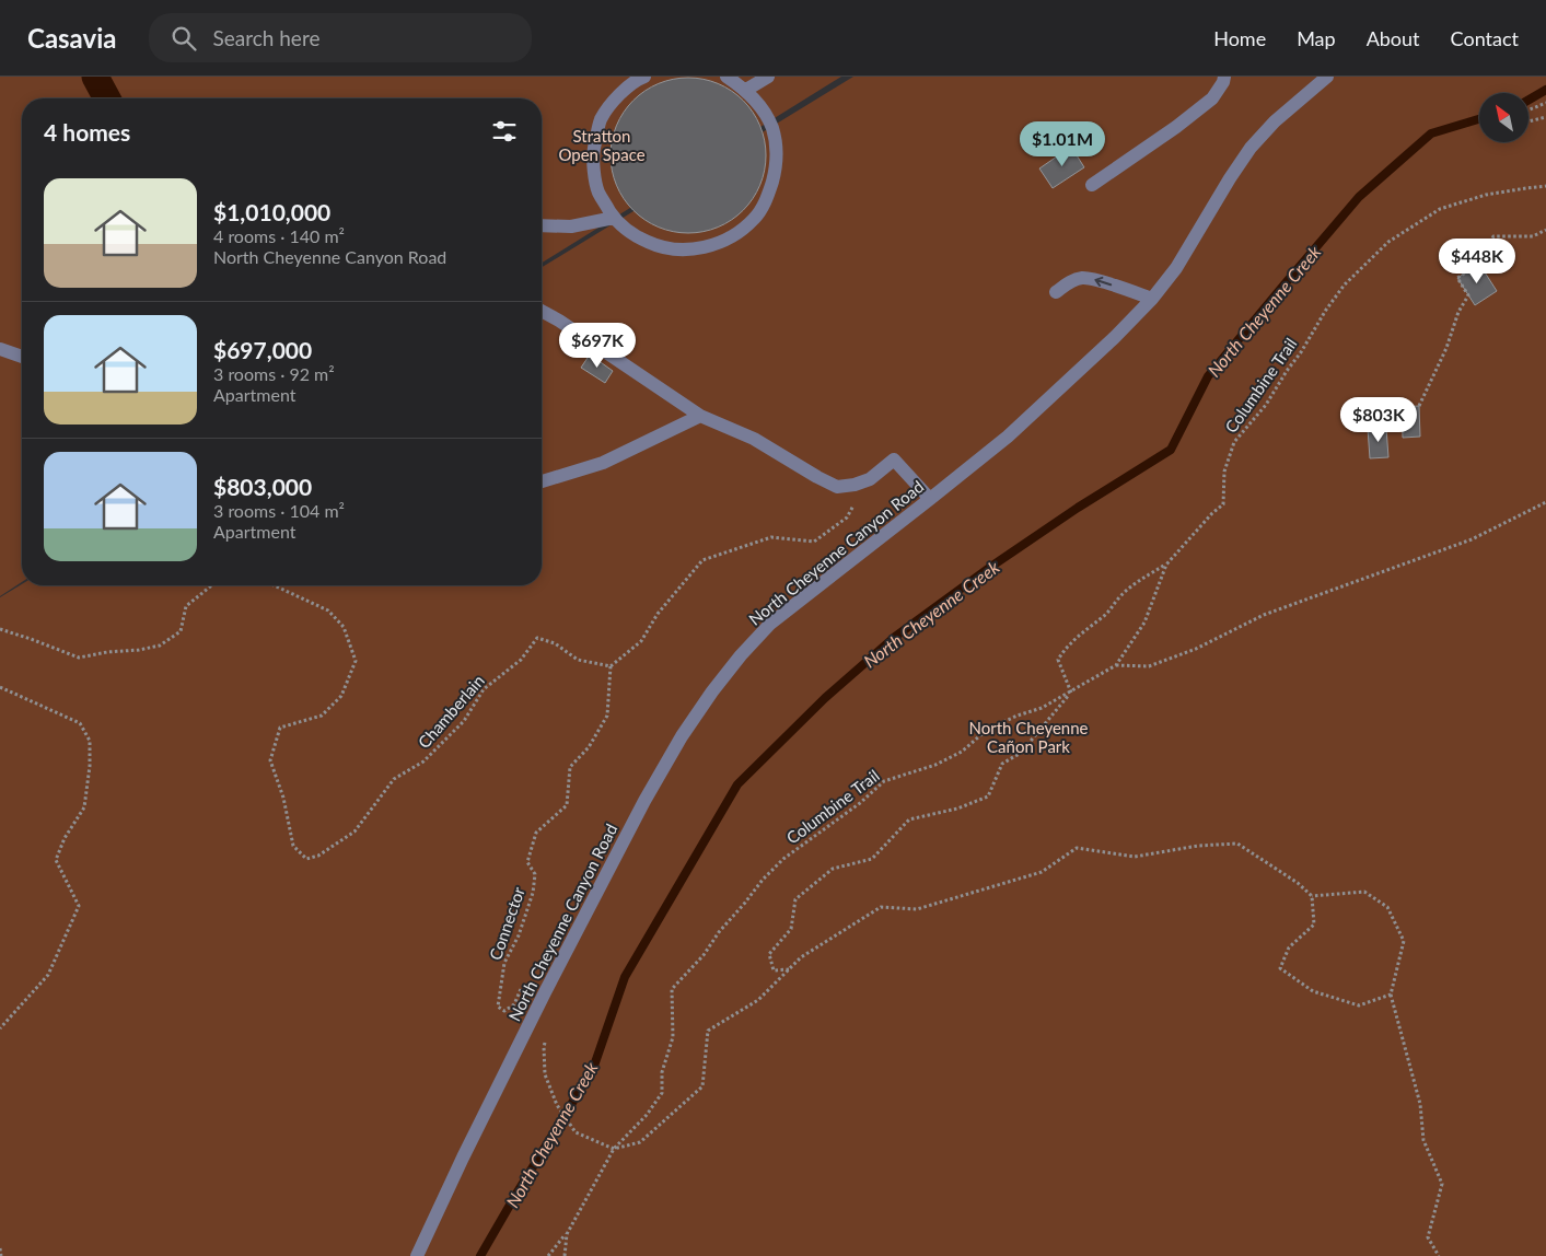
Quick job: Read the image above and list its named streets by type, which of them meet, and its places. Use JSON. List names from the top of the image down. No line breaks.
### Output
{"streets":{"street":["North Cheyenne Canyon Road"],"path":["Columbine Trail","Chamberlain","Connector"]},"crossings":[["Chamberlain","Connector"]],"water":["North Cheyenne Creek"],"parks":["Stratton Open Space","North Cheyenne Cañon Park"],"north":"top left","page":{"header":"Casavia","search":"Search here","nav":["Home","Map","About","Contact"],"heading":"4 homes","price":["$1.01M","$448K","$697K","$803K"],"list":[{"name":"$1,010,000","note":"4 rooms · 140 m² · North Cheyenne Canyon Road"},{"name":"$697,000","note":"3 rooms · 92 m² · Apartment"},{"name":"$803,000","note":"3 rooms · 104 m² · Apartment"}]}}
